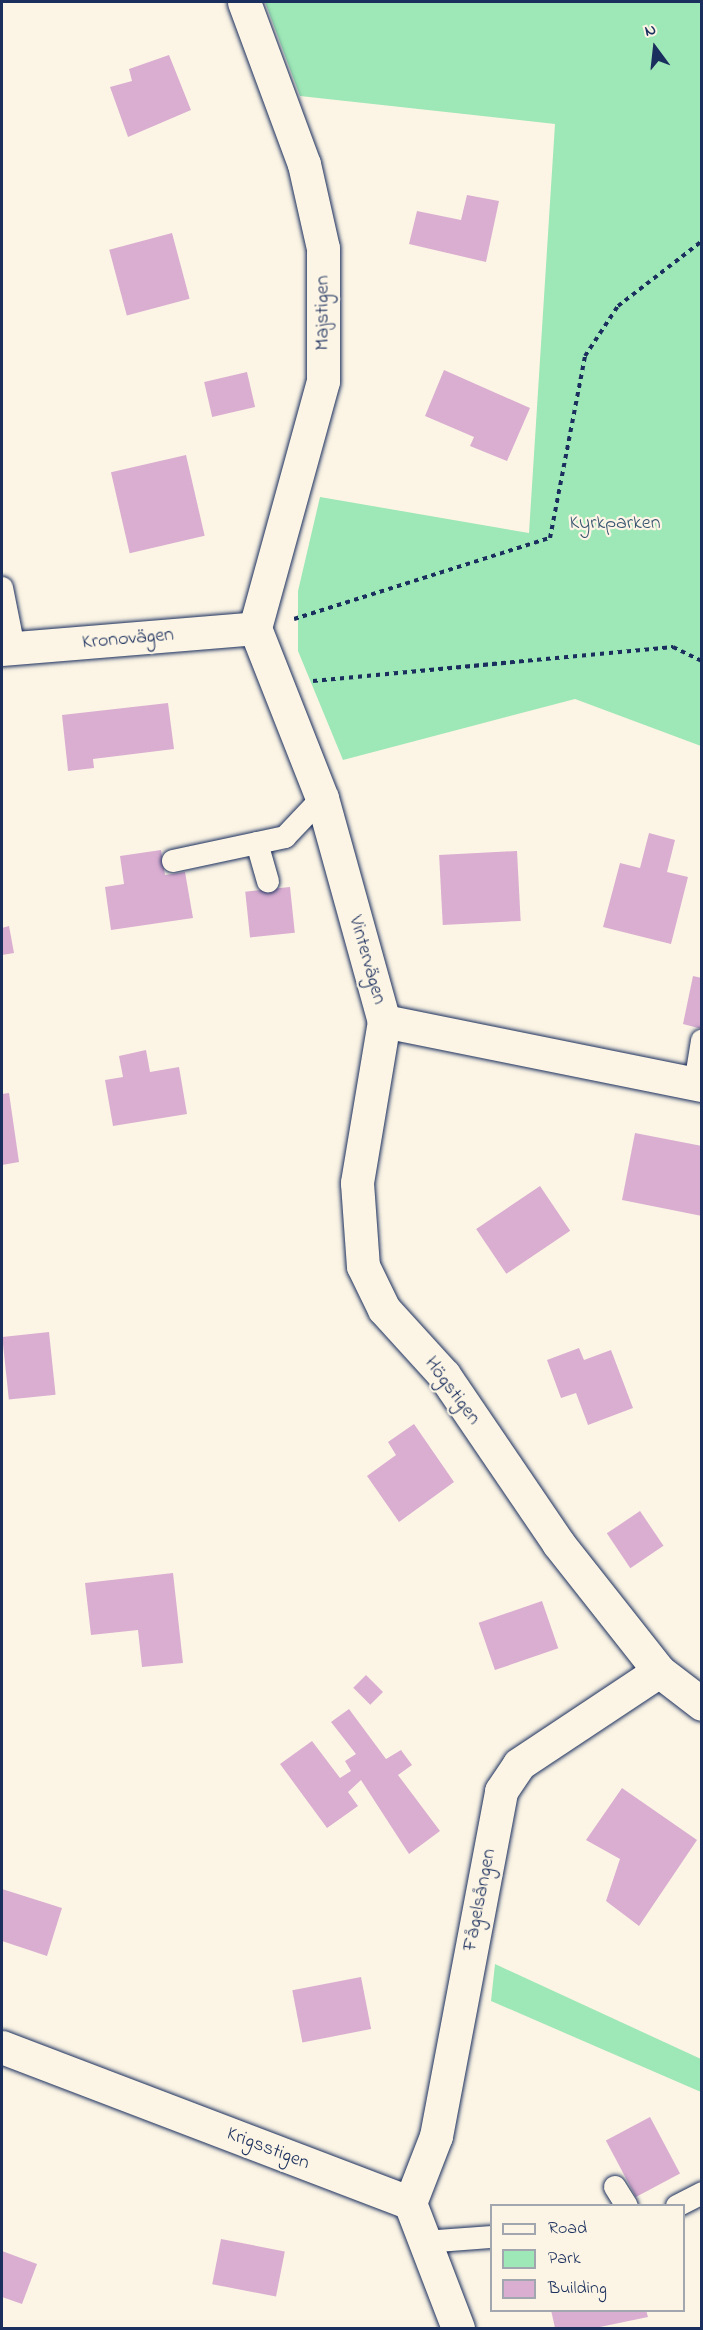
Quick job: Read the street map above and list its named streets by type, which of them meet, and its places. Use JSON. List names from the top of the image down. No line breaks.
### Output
{"streets":{"street":["Majstigen","Kronovägen","Vintervägen","Högstigen","Fågelsången","Krigsstigen"]},"crossings":[["Majstigen","Kronovägen"],["Majstigen","Vintervägen"],["Kronovägen","Vintervägen"],["Vintervägen","Högstigen"],["Högstigen","Fågelsången"],["Fågelsången","Krigsstigen"]],"parks":["Kyrkparken"],"legend":["Road","Park","Building"],"north":"top"}
